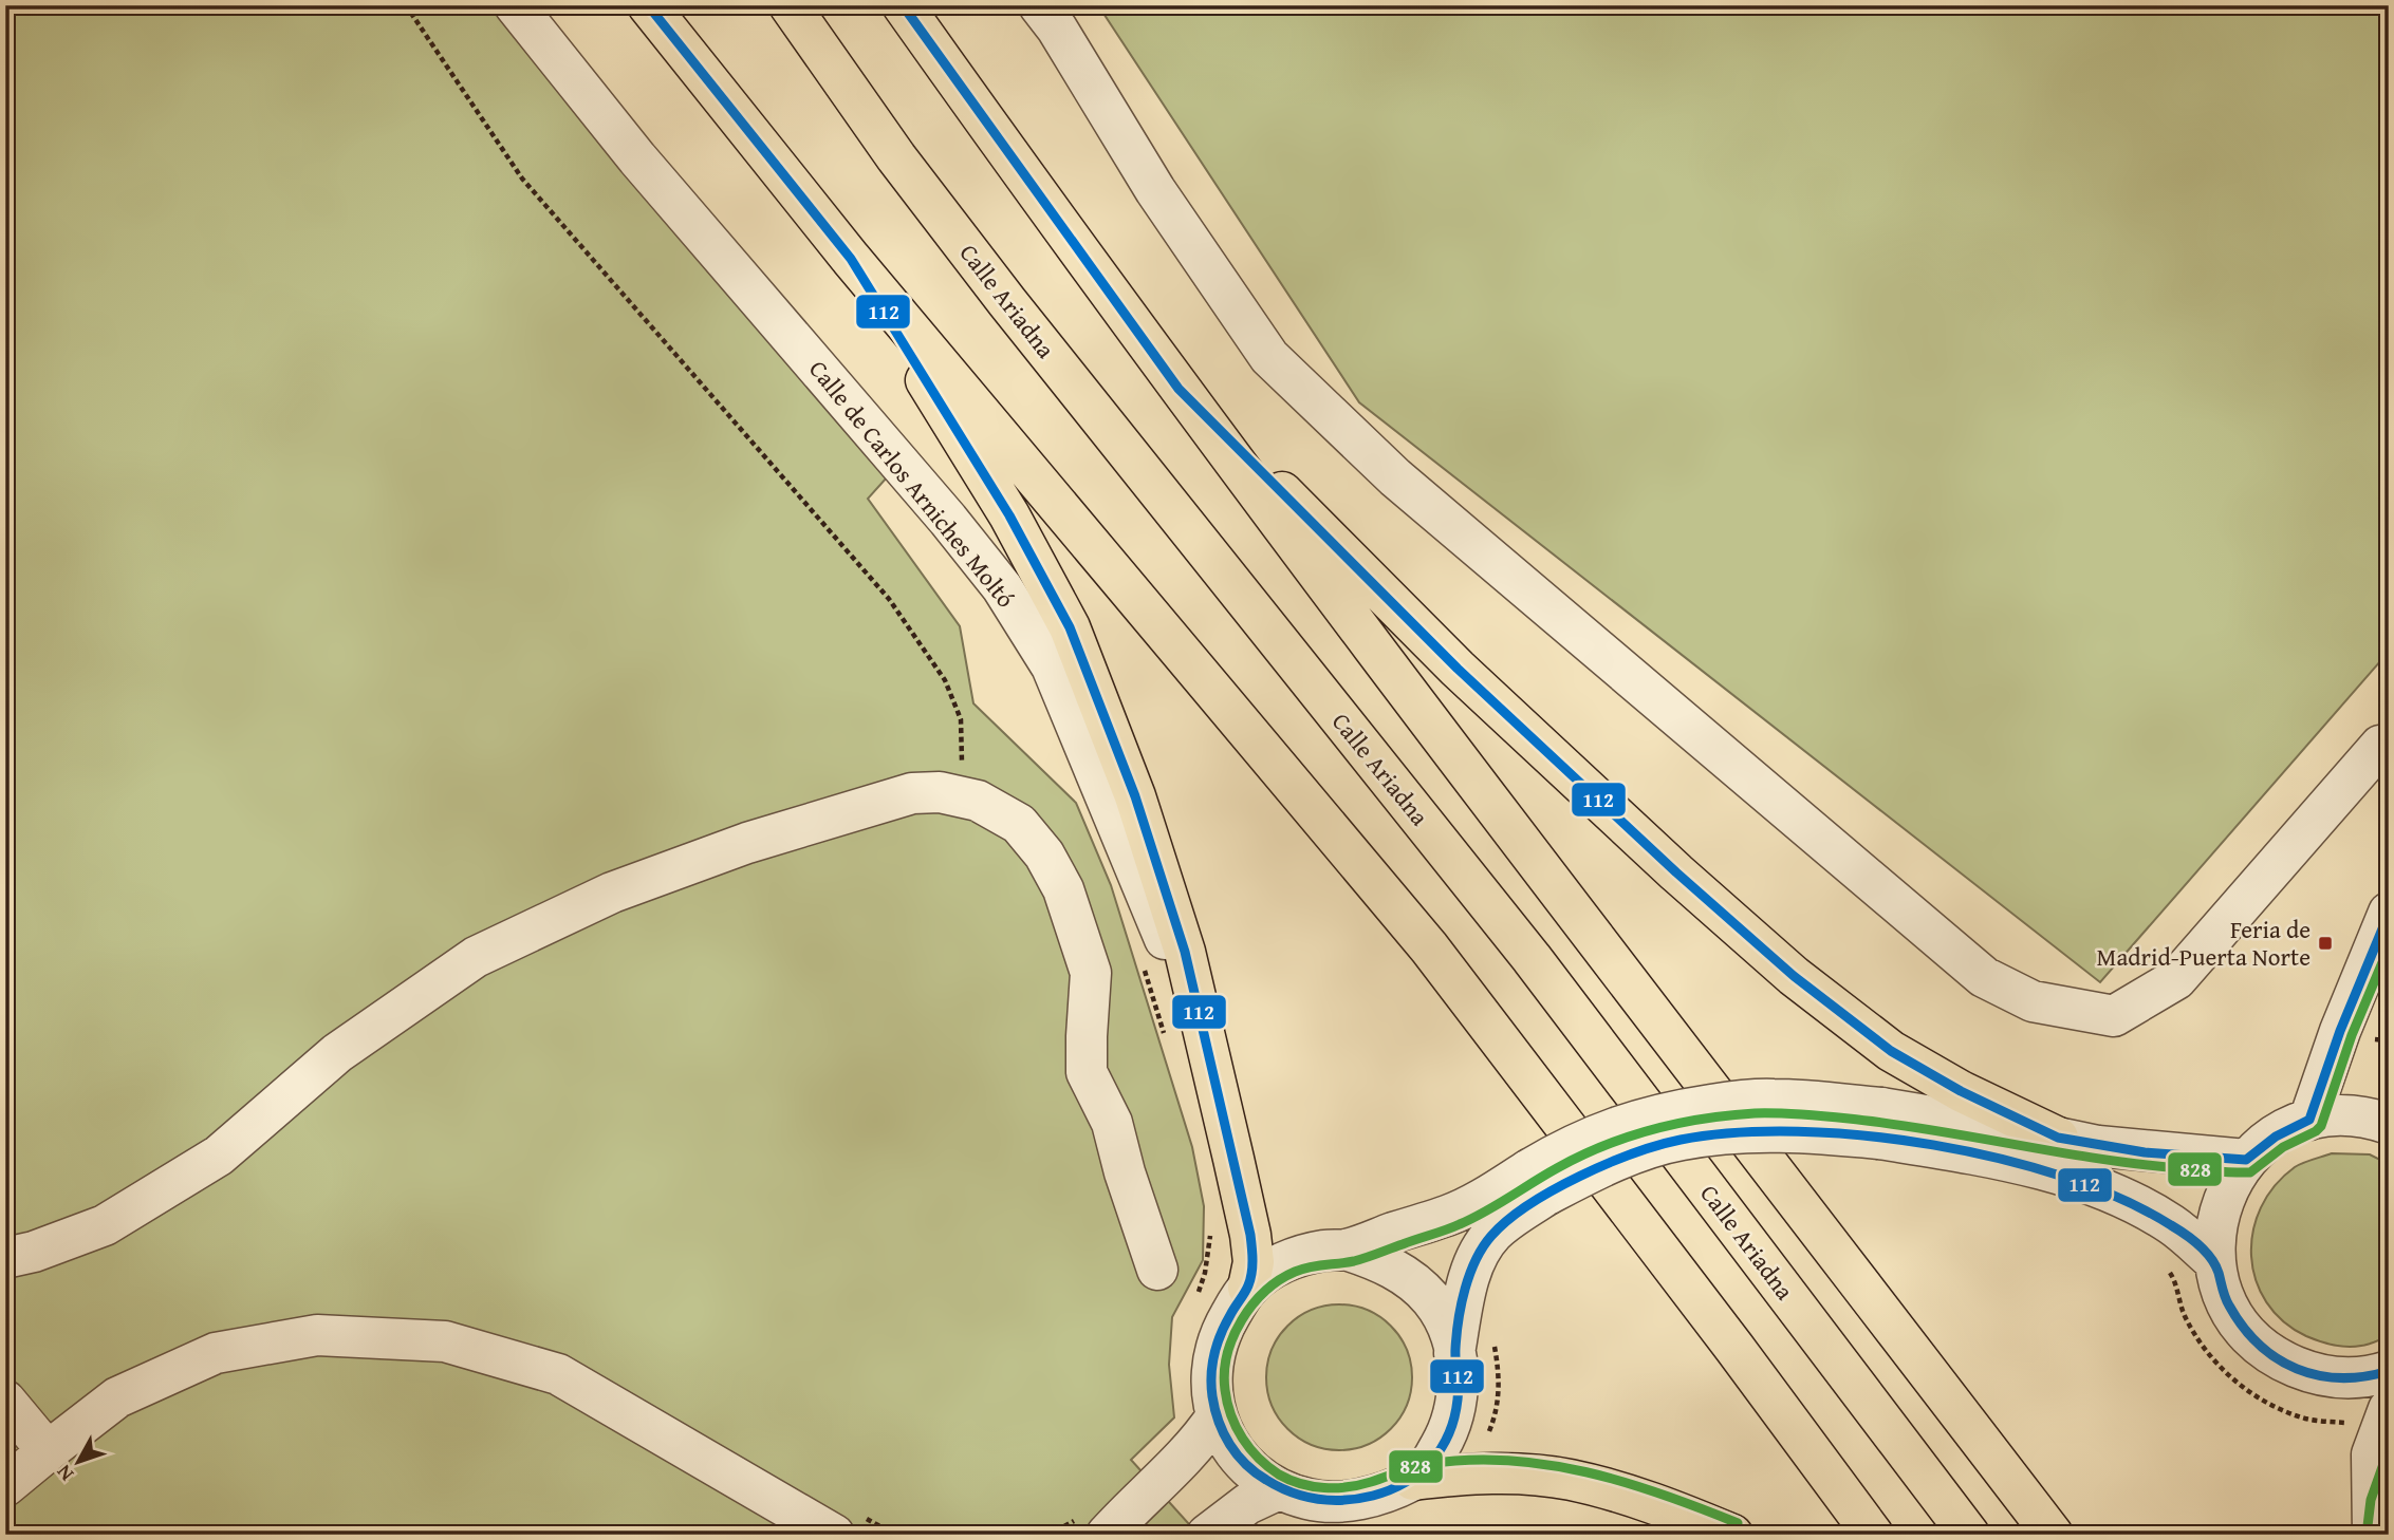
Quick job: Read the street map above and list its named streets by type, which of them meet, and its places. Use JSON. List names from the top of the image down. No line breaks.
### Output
{"streets":{"highway":["Calle Ariadna"],"street":["Calle de Carlos Arniches Moltó"]},"places":{"transit":["Feria de Madrid-Puerta Norte"]},"lines":["transit line 112","transit line 828"],"north":"bottom left"}
